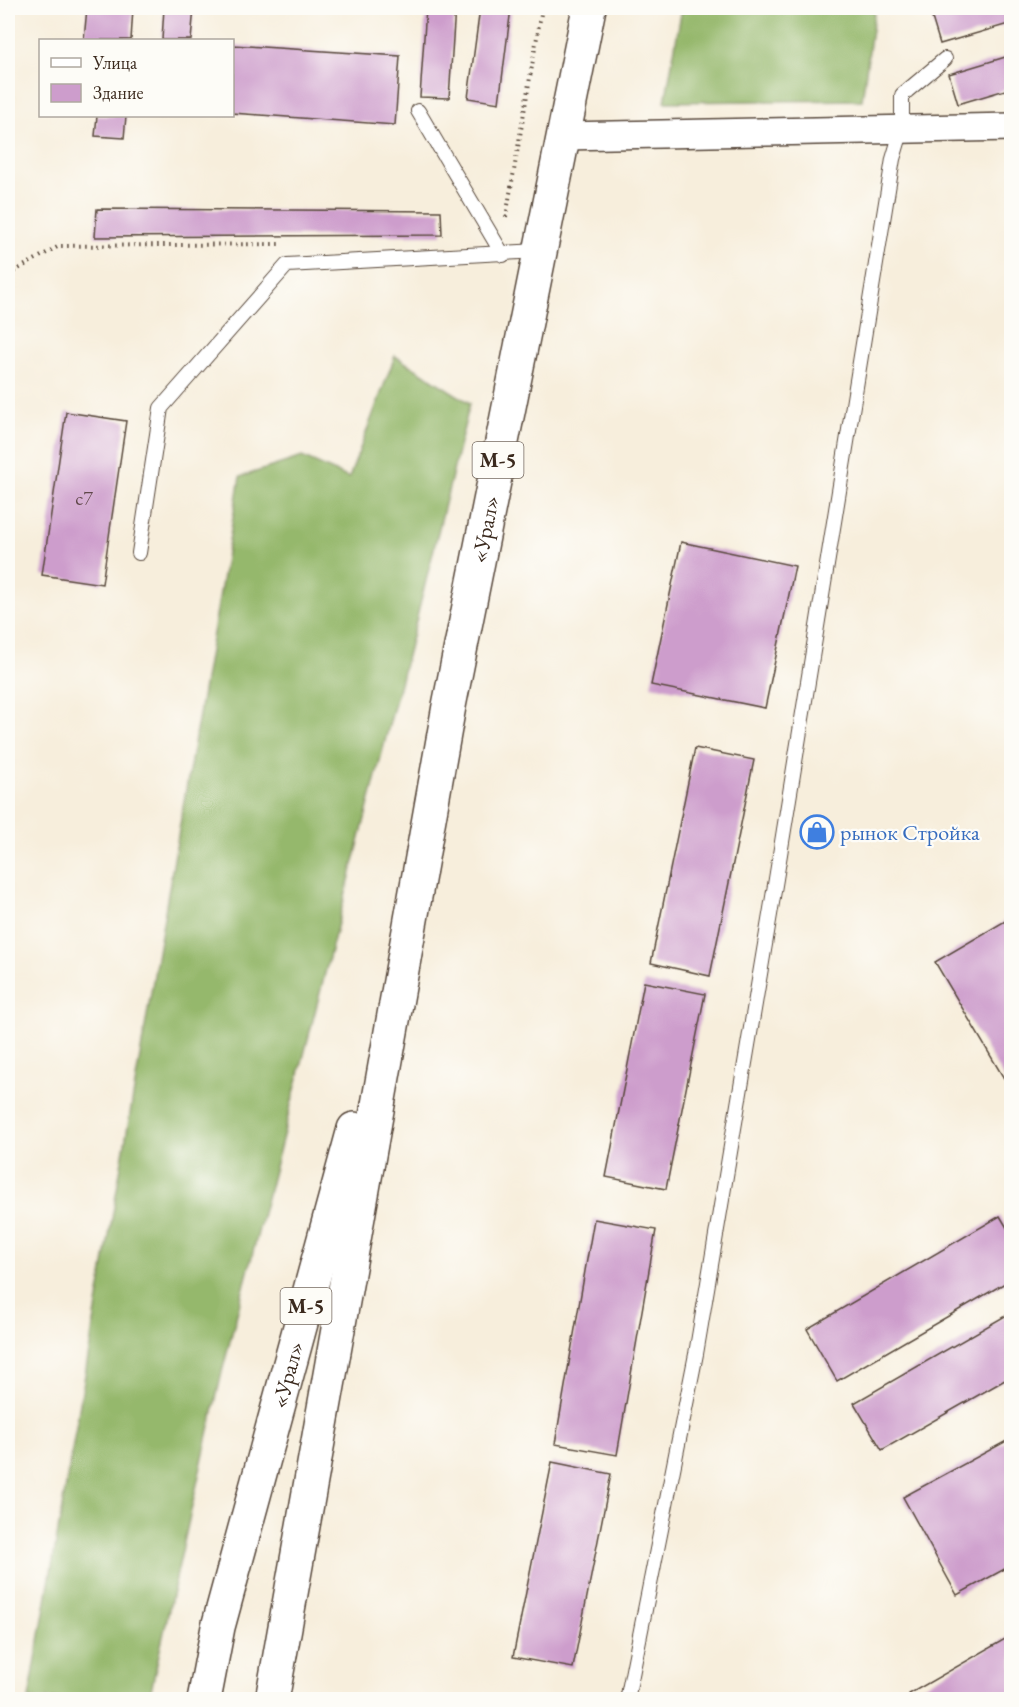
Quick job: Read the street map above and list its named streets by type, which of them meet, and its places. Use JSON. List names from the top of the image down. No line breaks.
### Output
{"streets":{"highway":["М-5","«Урал»"]},"places":{"shop":["рынок Стройка"]},"house_numbers":["с7"],"legend":["Улица","Здание"]}
